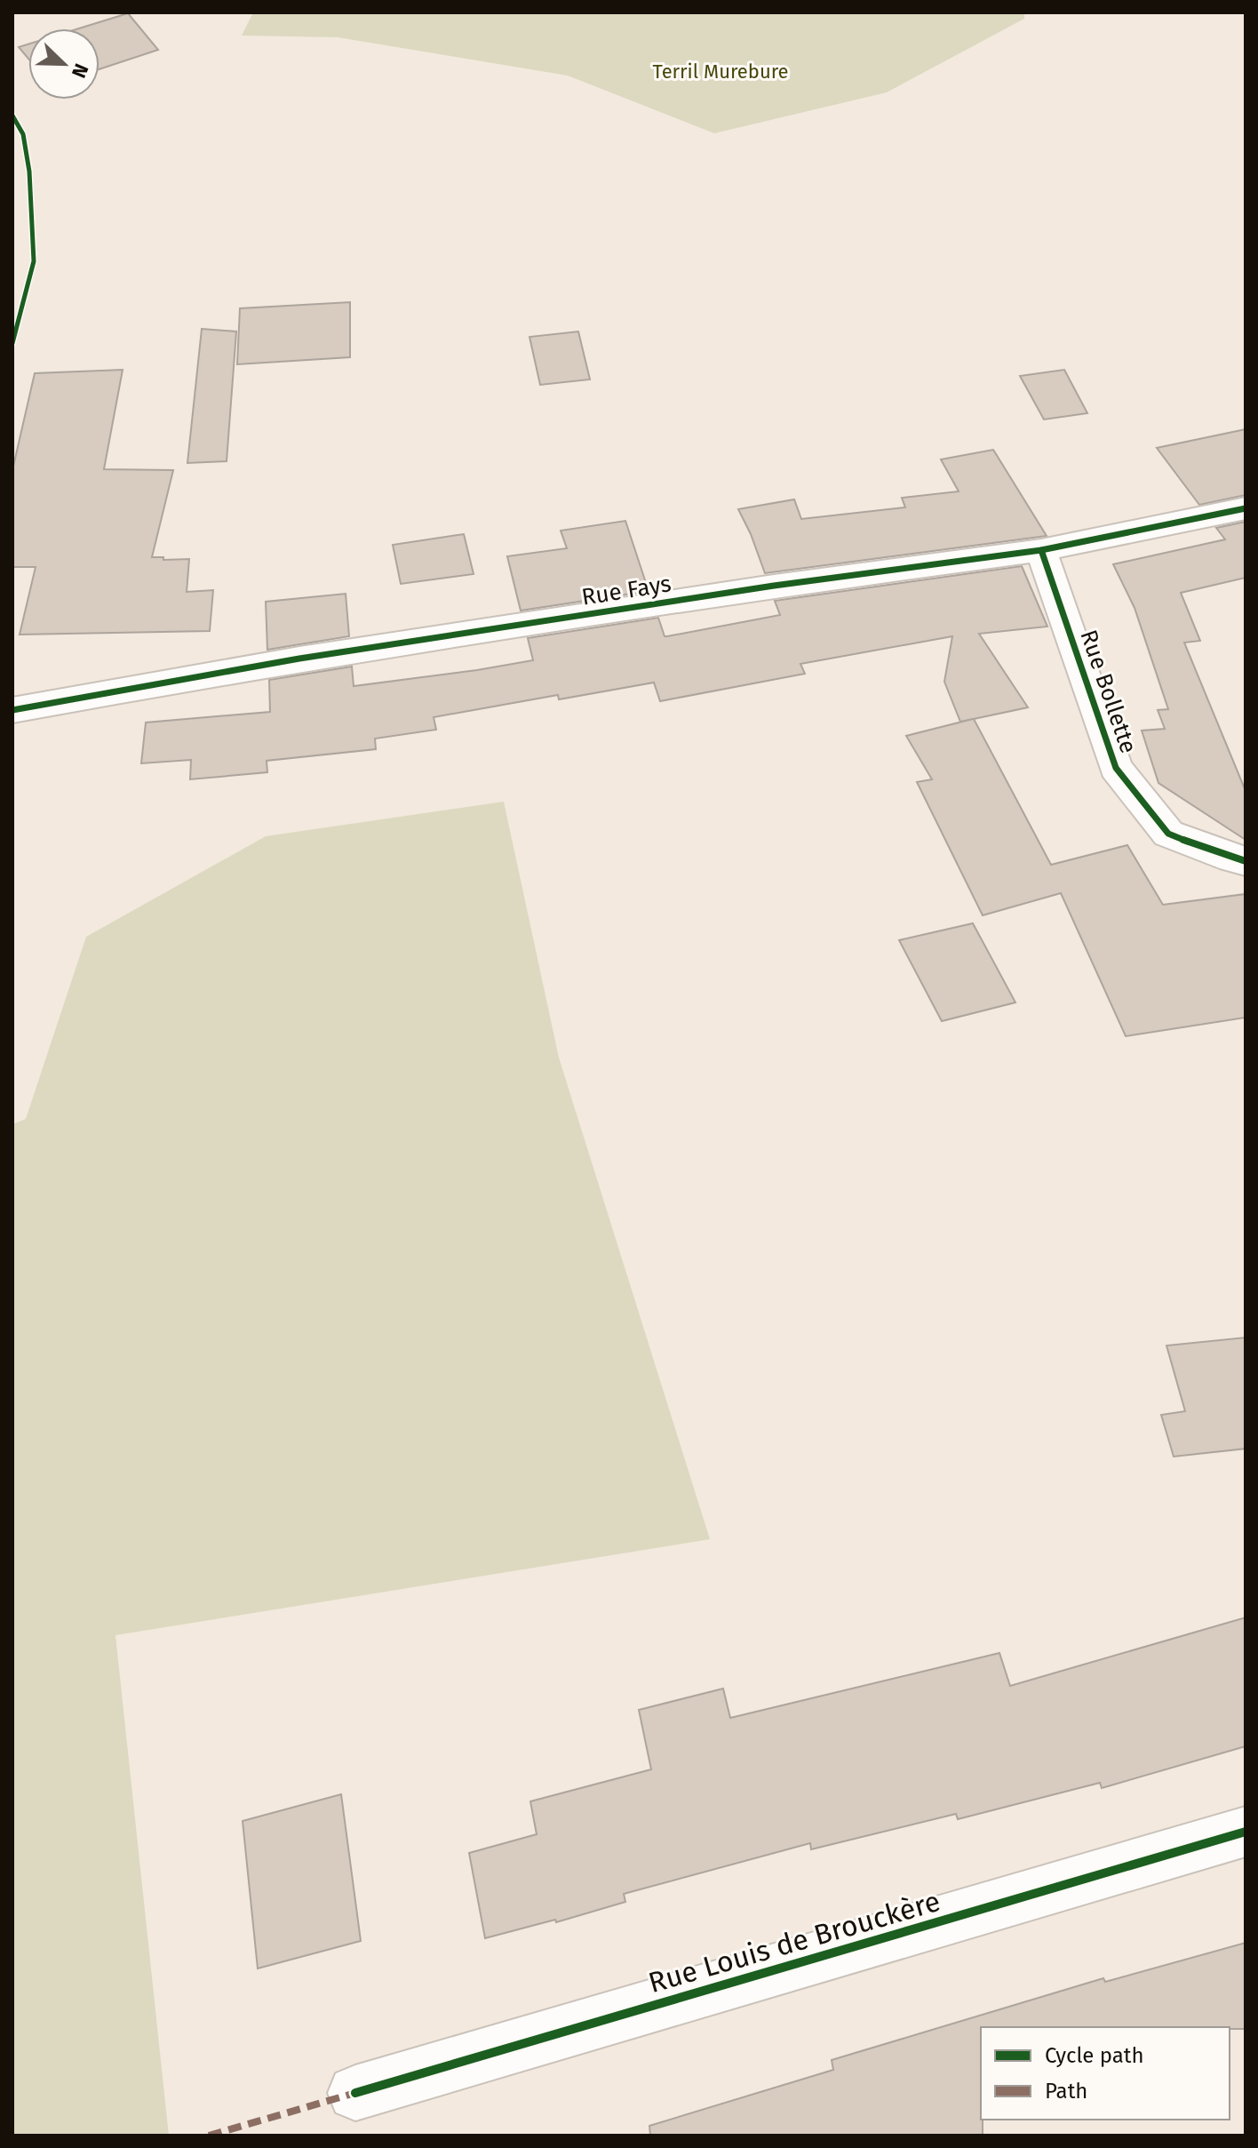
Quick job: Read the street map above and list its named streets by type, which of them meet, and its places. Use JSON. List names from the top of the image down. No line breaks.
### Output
{"streets":{"street":["Rue Fays","Rue Bollette","Rue Louis de Brouckère"]},"crossings":[["Rue Fays","Rue Bollette"]],"parks":["Terril Murebure"],"legend":["Cycle path","Path"],"north":"bottom right"}
